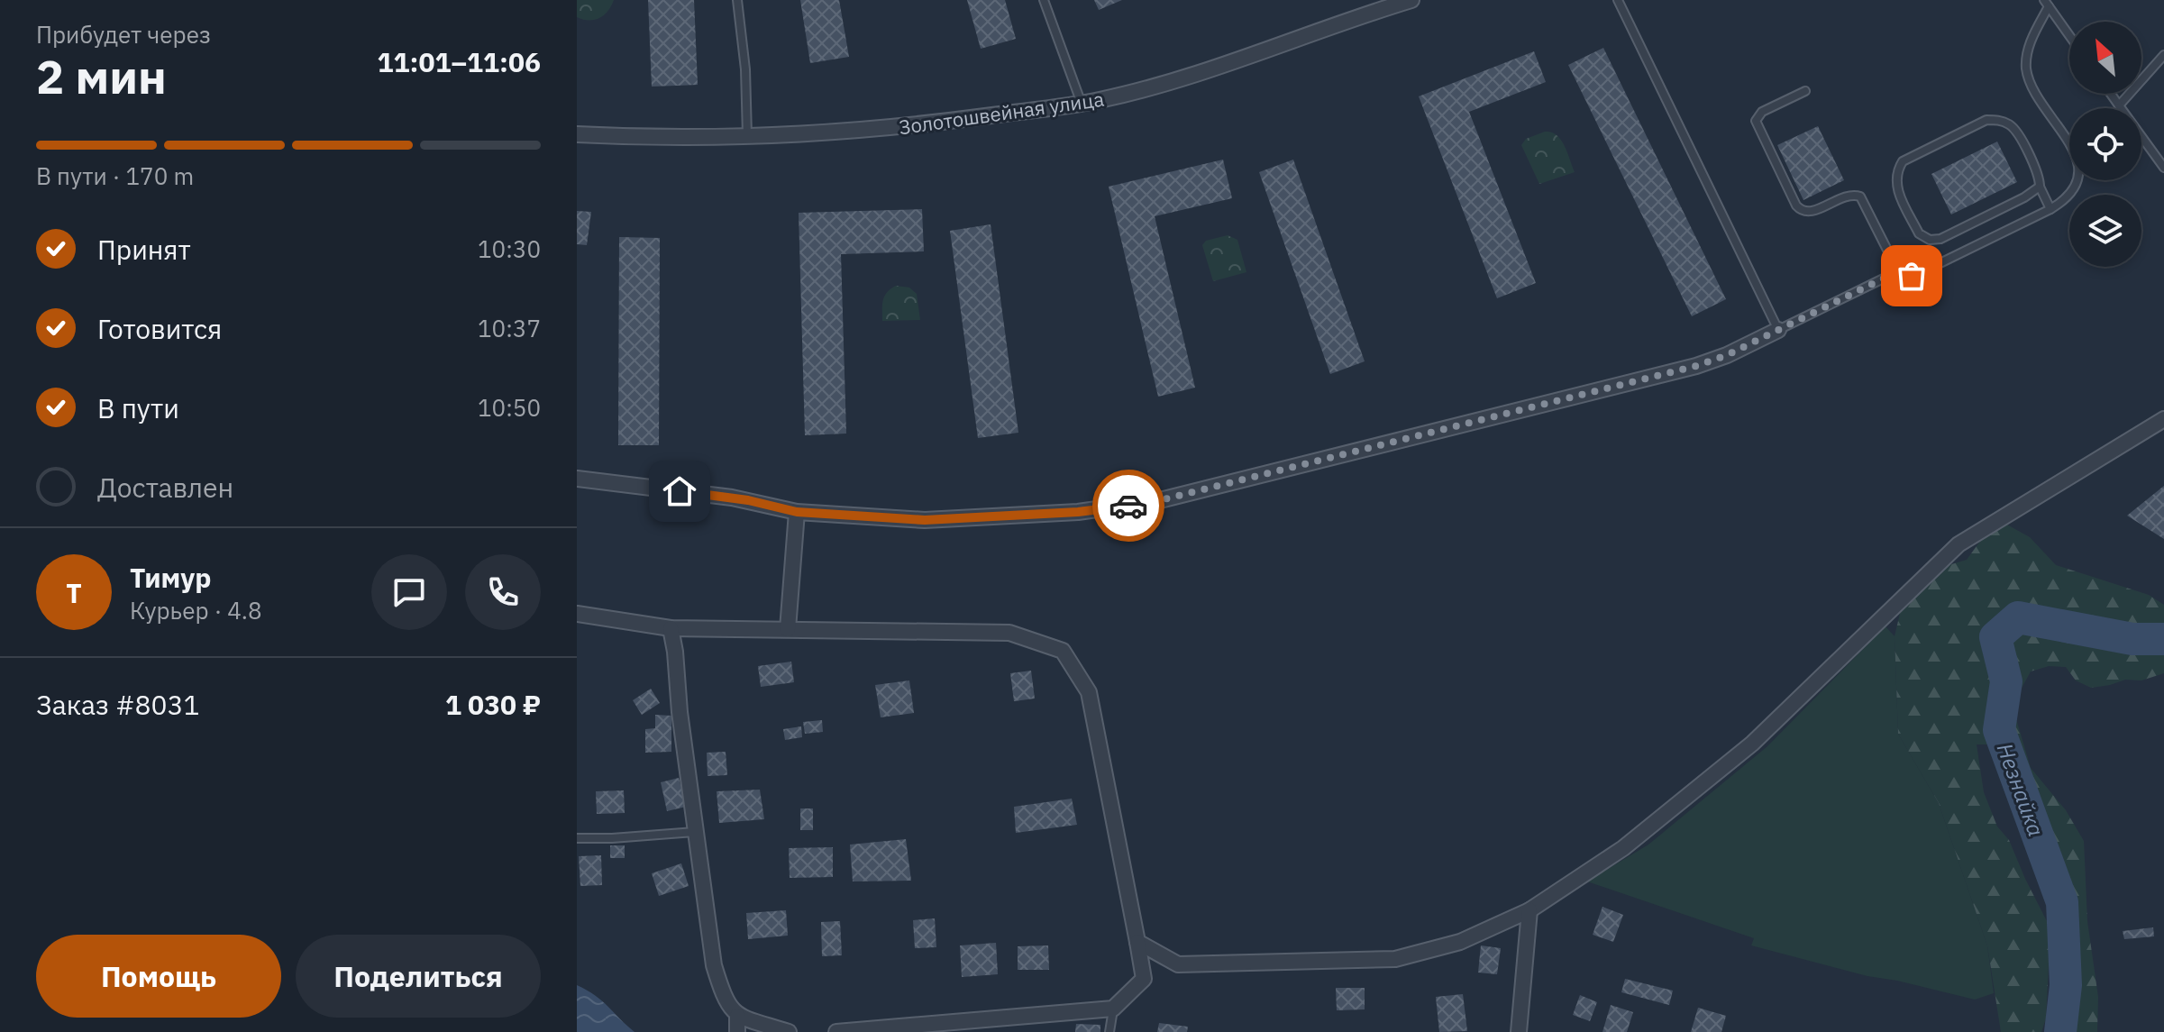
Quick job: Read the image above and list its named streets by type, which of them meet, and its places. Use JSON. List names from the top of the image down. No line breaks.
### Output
{"streets":{"street":["Золотошвейная улица"]},"water":["Незнайка"],"north":"top left","page":{"heading":["2 мин","Прибудет через","11:01–11:06"],"panel":["Тимур","Курьер · 4.8","Заказ #8031","1 030 ₽"],"bar":"В пути · 170 m","list":[["Принят","10:30"],["Готовится","10:37"],["В пути","10:50"],"Доставлен"],"round":"Т","buttons":["Помощь","Поделиться"]}}
